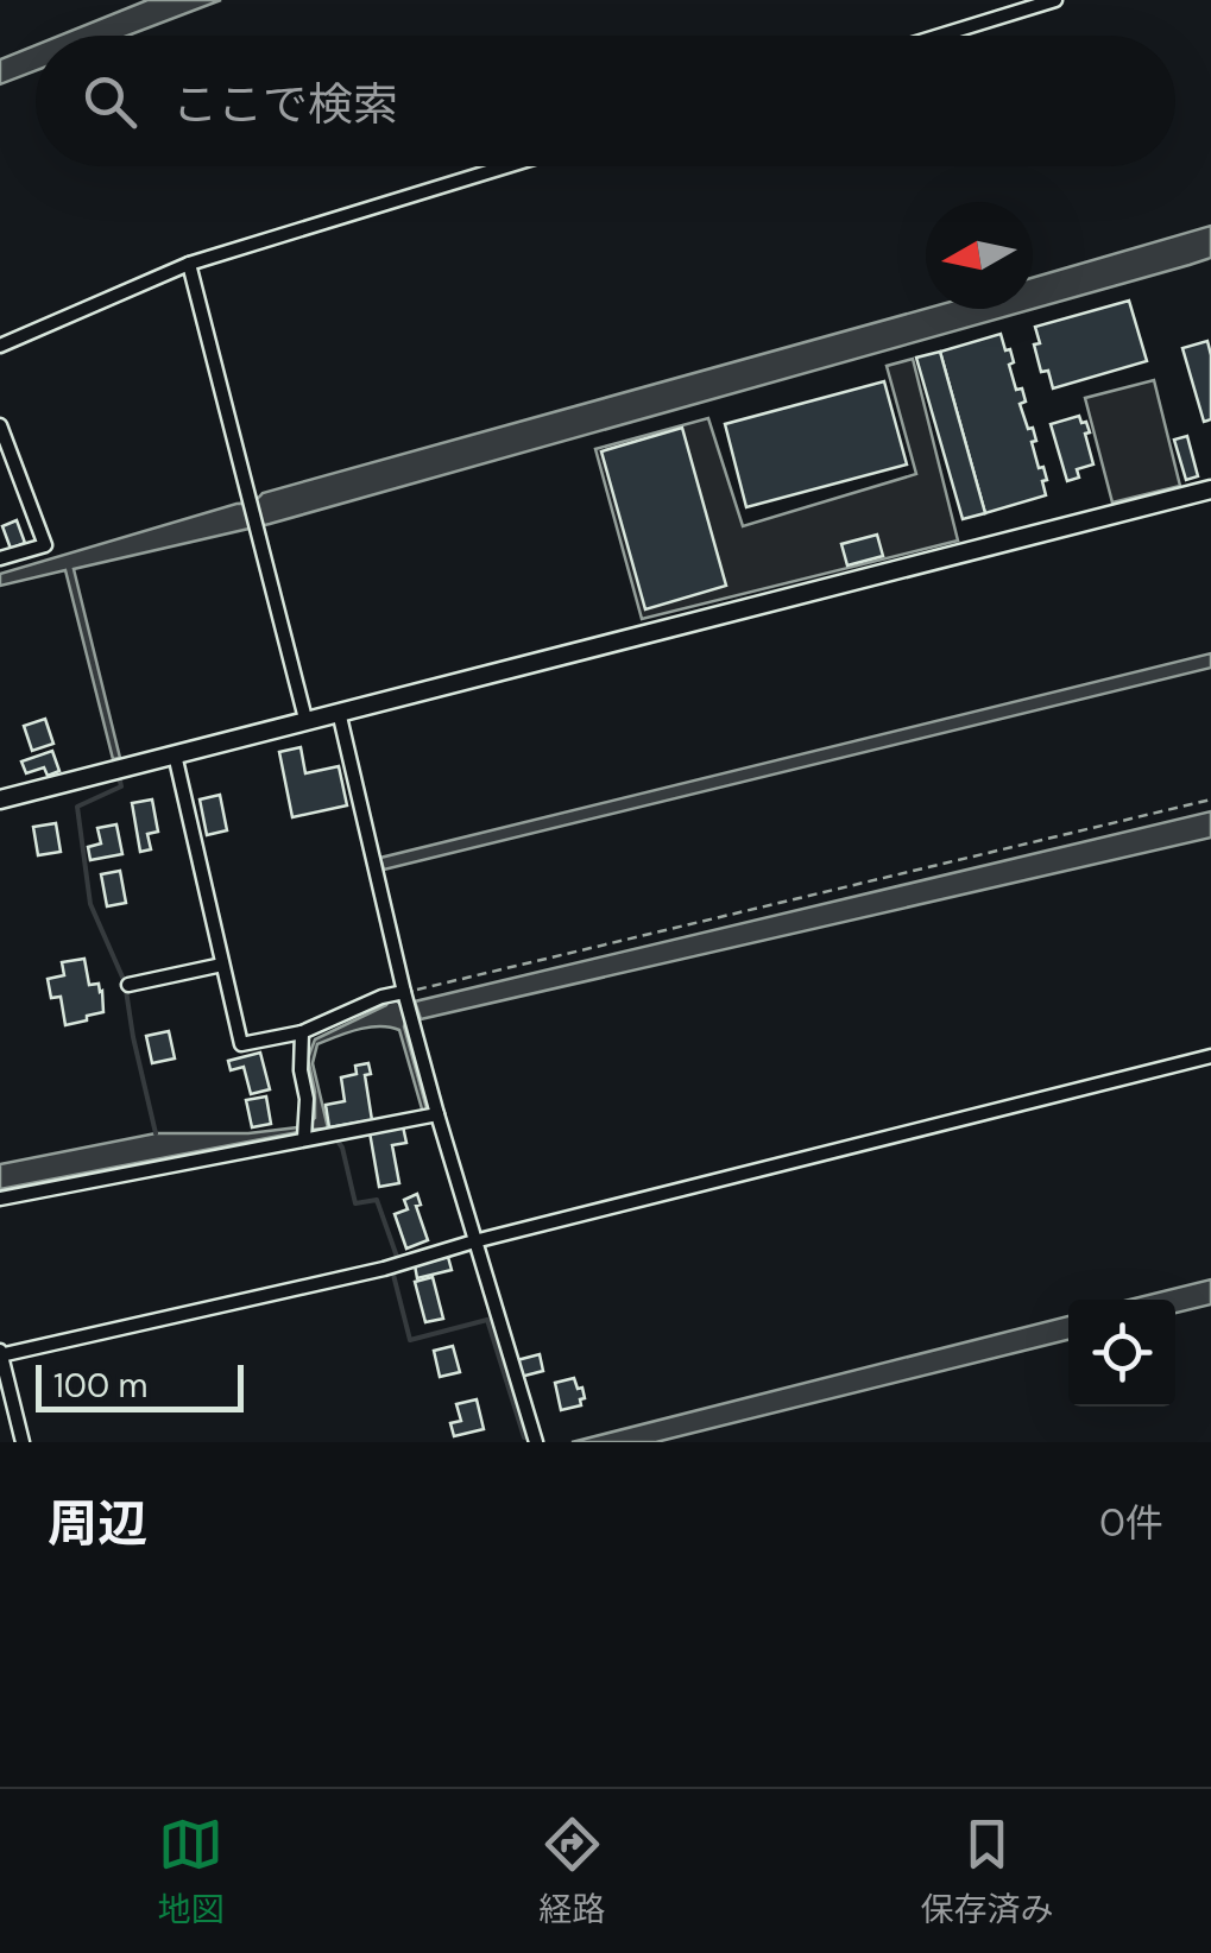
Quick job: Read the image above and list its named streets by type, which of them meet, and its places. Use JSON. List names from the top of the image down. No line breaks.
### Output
{"scale_bar":"100 m","north":"left","page":{"search":"ここで検索","scale":"100 m","heading":["周辺","0件"],"nav":["地図","経路","保存済み"]}}
